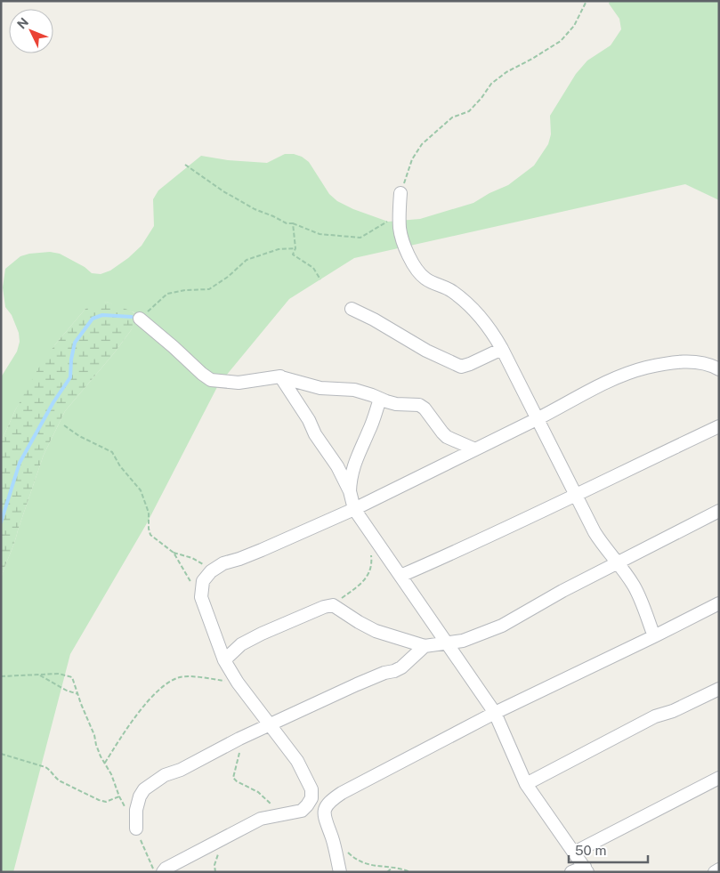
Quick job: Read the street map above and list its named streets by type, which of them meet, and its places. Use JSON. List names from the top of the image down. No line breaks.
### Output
{"scale_bar":"50 m","north":"top left"}
